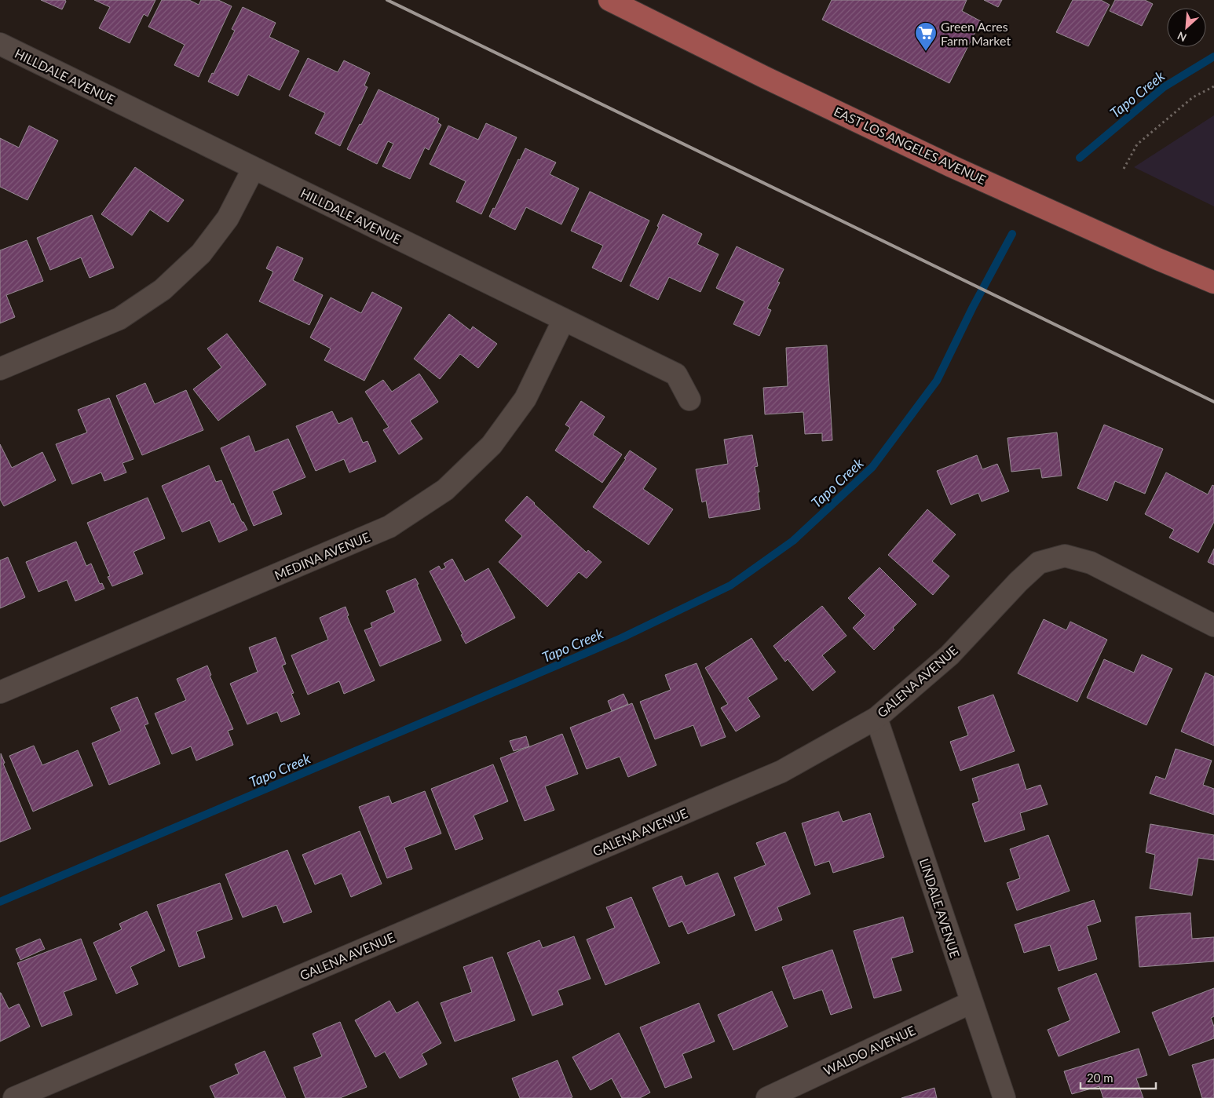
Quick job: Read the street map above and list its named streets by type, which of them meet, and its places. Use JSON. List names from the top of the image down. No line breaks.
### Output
{"streets":{"main road":["EAST LOS ANGELES AVENUE"],"street":["HILLDALE AVENUE","MEDINA AVENUE","GALENA AVENUE","LINDALE AVENUE","WALDO AVENUE"]},"crossings":[["HILLDALE AVENUE","MEDINA AVENUE"],["GALENA AVENUE","LINDALE AVENUE"],["LINDALE AVENUE","WALDO AVENUE"]],"water":["Tapo Creek"],"places":{"supermarket":["Green Acres Farm Market"]},"scale_bar":"20 m","north":"bottom left"}
